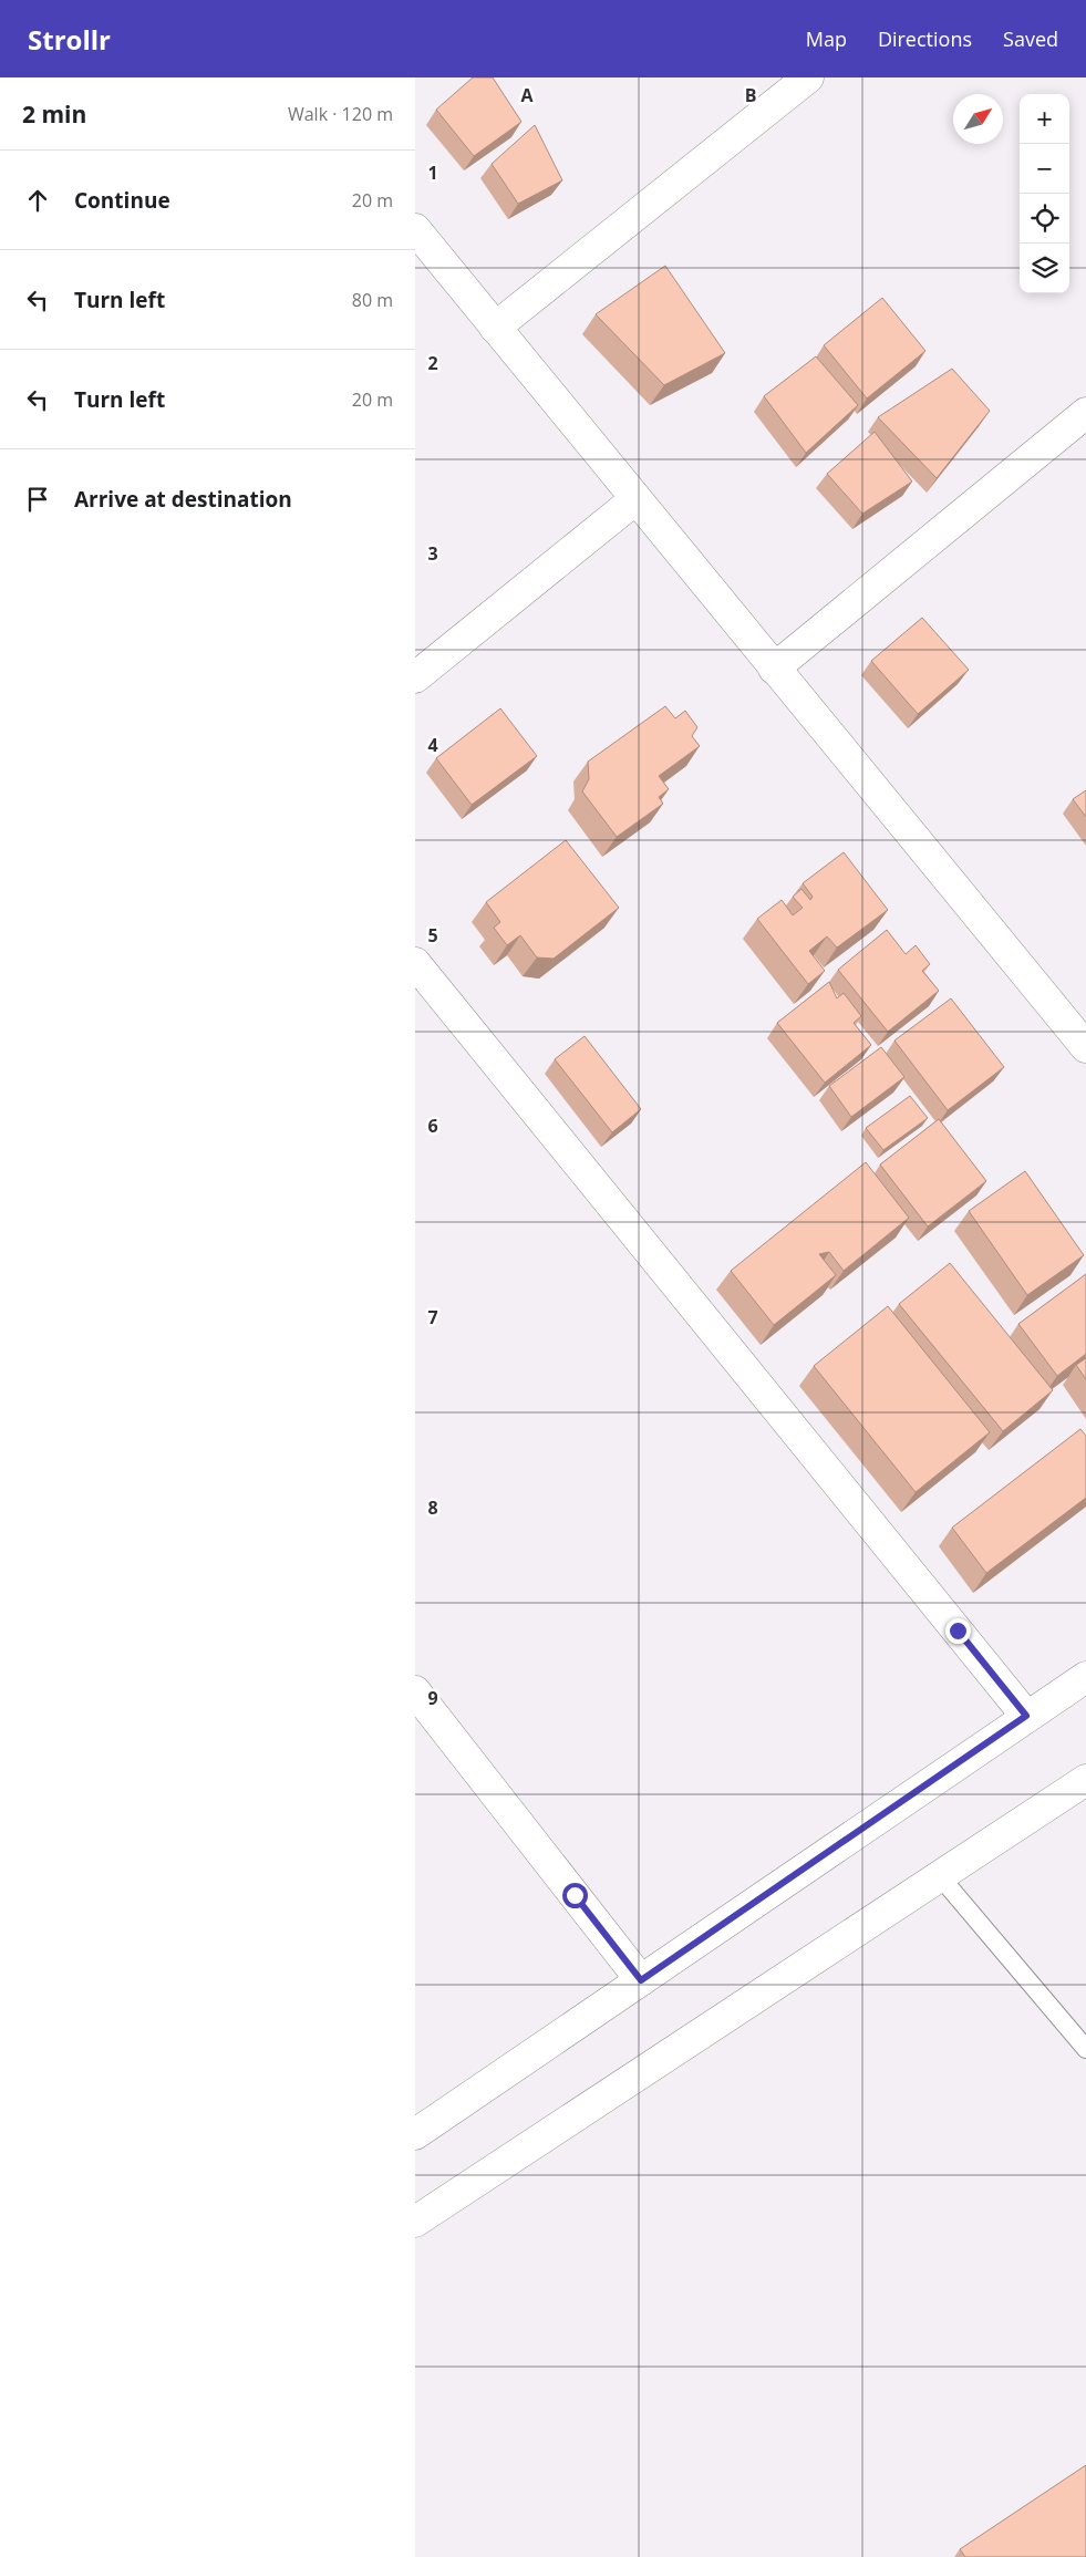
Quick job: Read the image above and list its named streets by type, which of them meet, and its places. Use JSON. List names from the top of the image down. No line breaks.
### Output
{"north":"top right","page":{"header":"Strollr","nav":["Map","Directions","Saved"],"heading":["2 min","Walk · 120 m"],"map_buttons":["+","−"],"list":[["Continue","20 m"],["Turn left","80 m"],["Turn left","20 m"],"Arrive at destination"]},"grid":{"columns":["A","B"],"rows":["1","2","3","4","5","6","7","8","9"]}}
